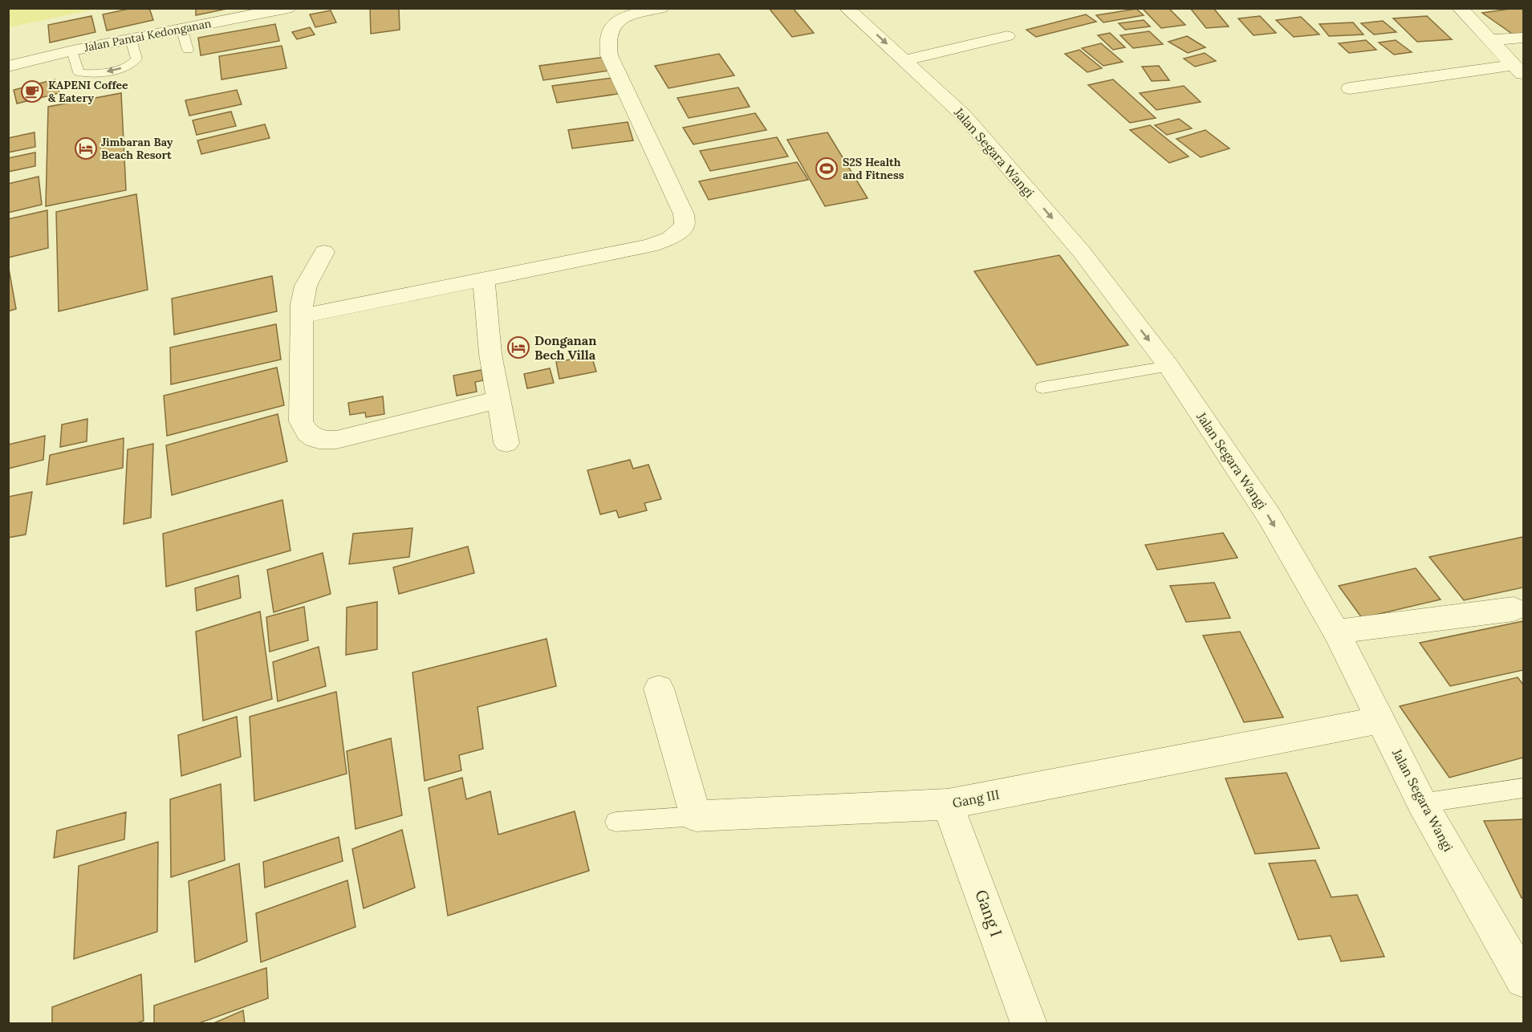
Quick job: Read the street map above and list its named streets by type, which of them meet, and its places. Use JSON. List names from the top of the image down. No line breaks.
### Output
{"streets":{"street":["Jalan Pantai Kedonganan","Jalan Segara Wangi","Gang III","Gang I"]},"crossings":[["Jalan Segara Wangi","Gang III"],["Gang III","Gang I"]],"one_way":["Jalan Segara Wangi"],"places":{"cafe":["KAPENI Coffee & Eatery"],"hotel":["Jimbaran Bay Beach Resort","Donganan Bech Villa"],"sports":["S2S Health and Fitness"]}}
